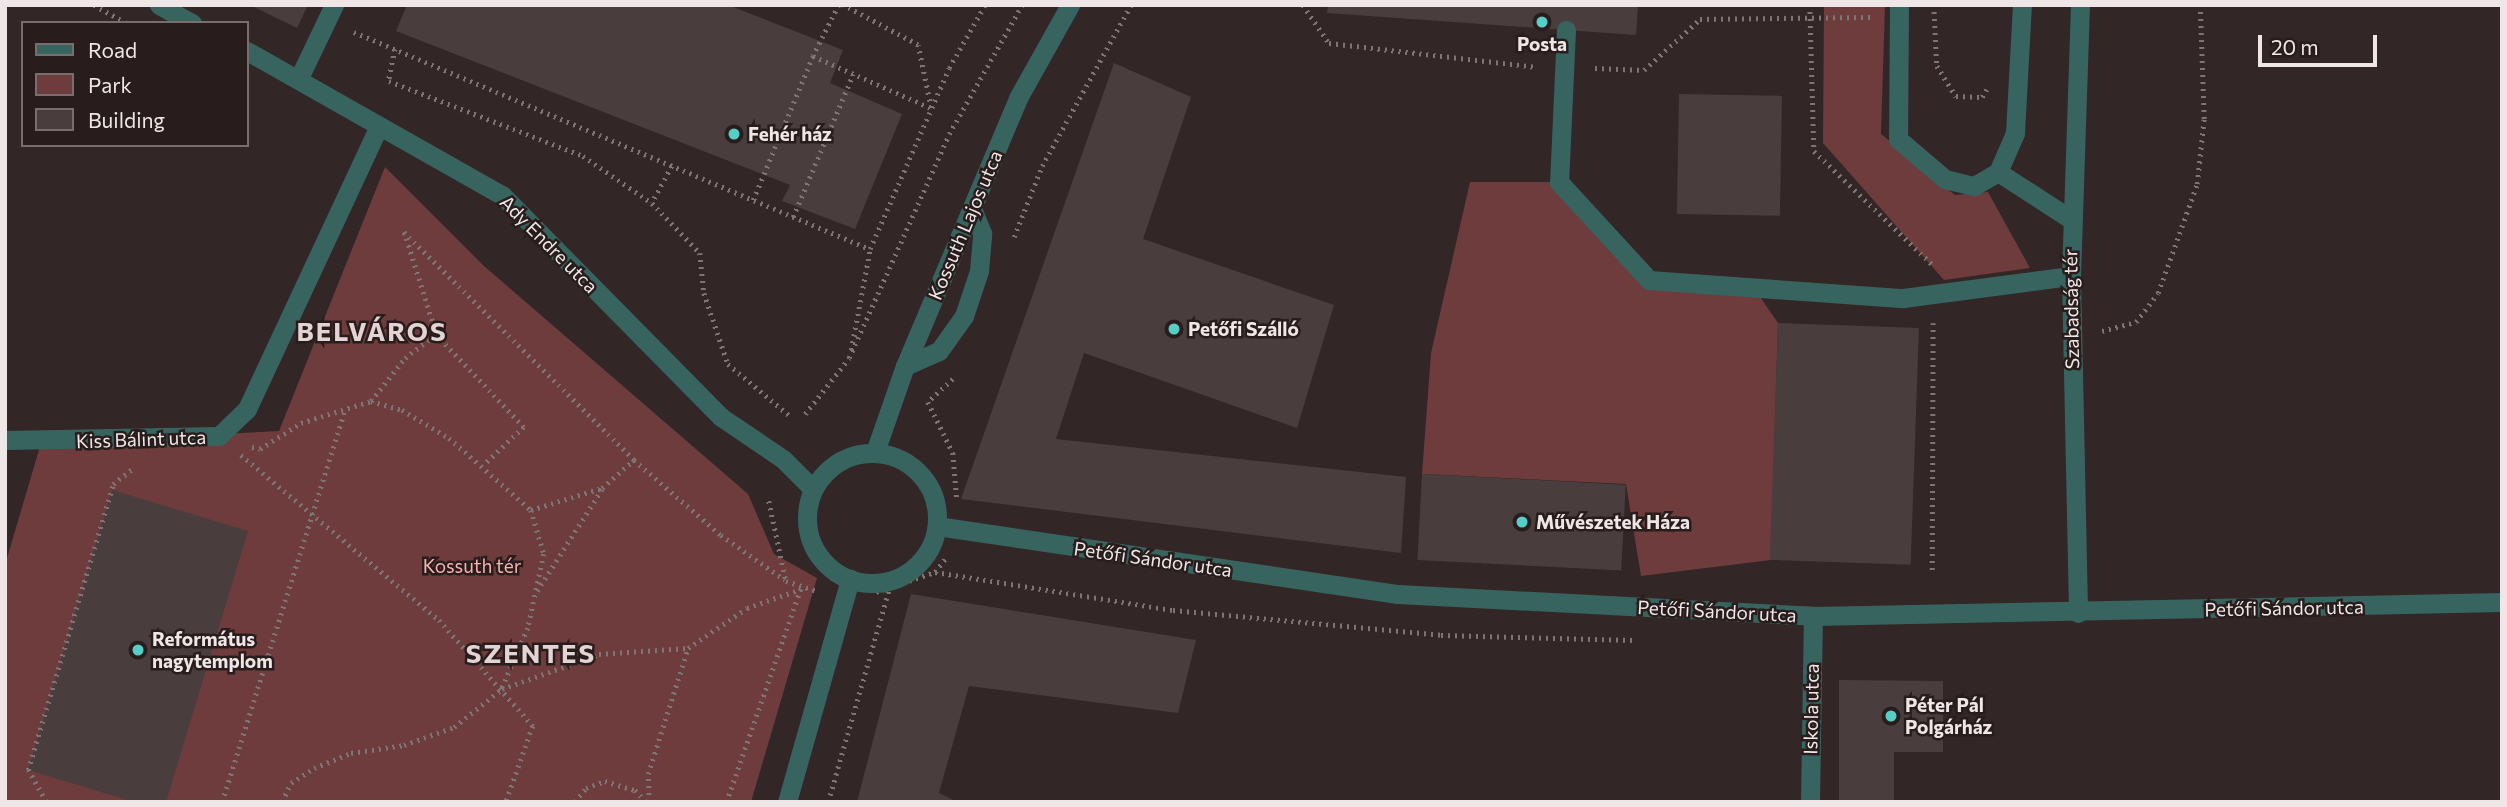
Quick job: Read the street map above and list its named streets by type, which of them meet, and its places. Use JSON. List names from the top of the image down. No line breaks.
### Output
{"streets":{"street":["Kossuth Lajos utca","Ady Endre utca","Szabadság tér","Kiss Bálint utca","Petőfi Sándor utca","Iskola utca"]},"crossings":[["Kossuth Lajos utca","Ady Endre utca"],["Kossuth Lajos utca","Petőfi Sándor utca"],["Ady Endre utca","Kiss Bálint utca"],["Ady Endre utca","Petőfi Sándor utca"],["Szabadság tér","Petőfi Sándor utca"],["Petőfi Sándor utca","Iskola utca"]],"districts":["BELVÁROS","SZENTES"],"parks":["Kossuth tér"],"places":["Posta","Fehér ház","Petőfi Szálló","Művészetek Háza","Református nagytemplom","Péter Pál Polgárház"],"legend":["Road","Park","Building"],"scale_bar":"20 m"}
